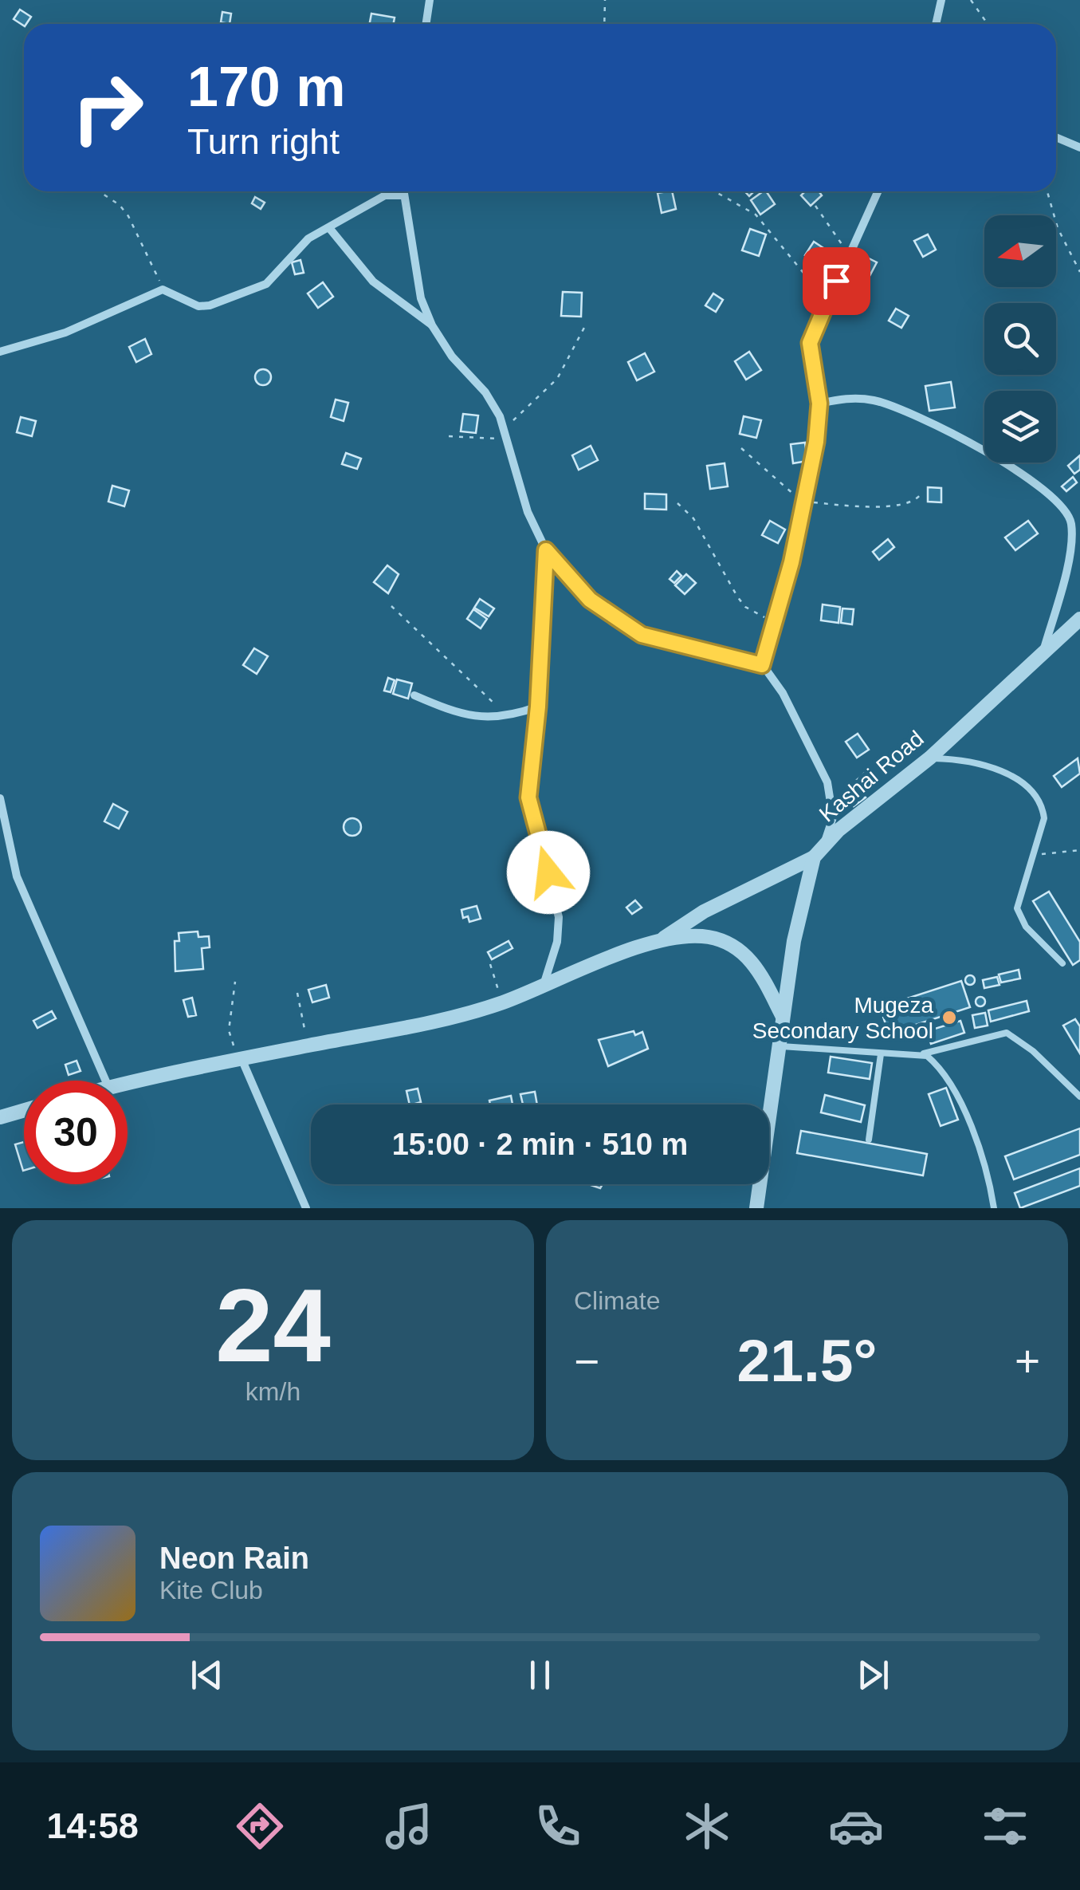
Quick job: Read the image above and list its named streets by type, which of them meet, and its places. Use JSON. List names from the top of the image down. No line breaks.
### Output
{"streets":{"street":["Kashai Road"]},"places":["Mugeza Secondary School"],"north":"left","page":{"turn":["170 m","Turn right"],"limit":"30","trip":"15:00 · 2 min · 510 m","tile":[["24","km/h"],"Climate"],"heat":["−","21.5°","+"],"song":["Neon Rain","Kite Club"],"tabs":"14:58"}}
